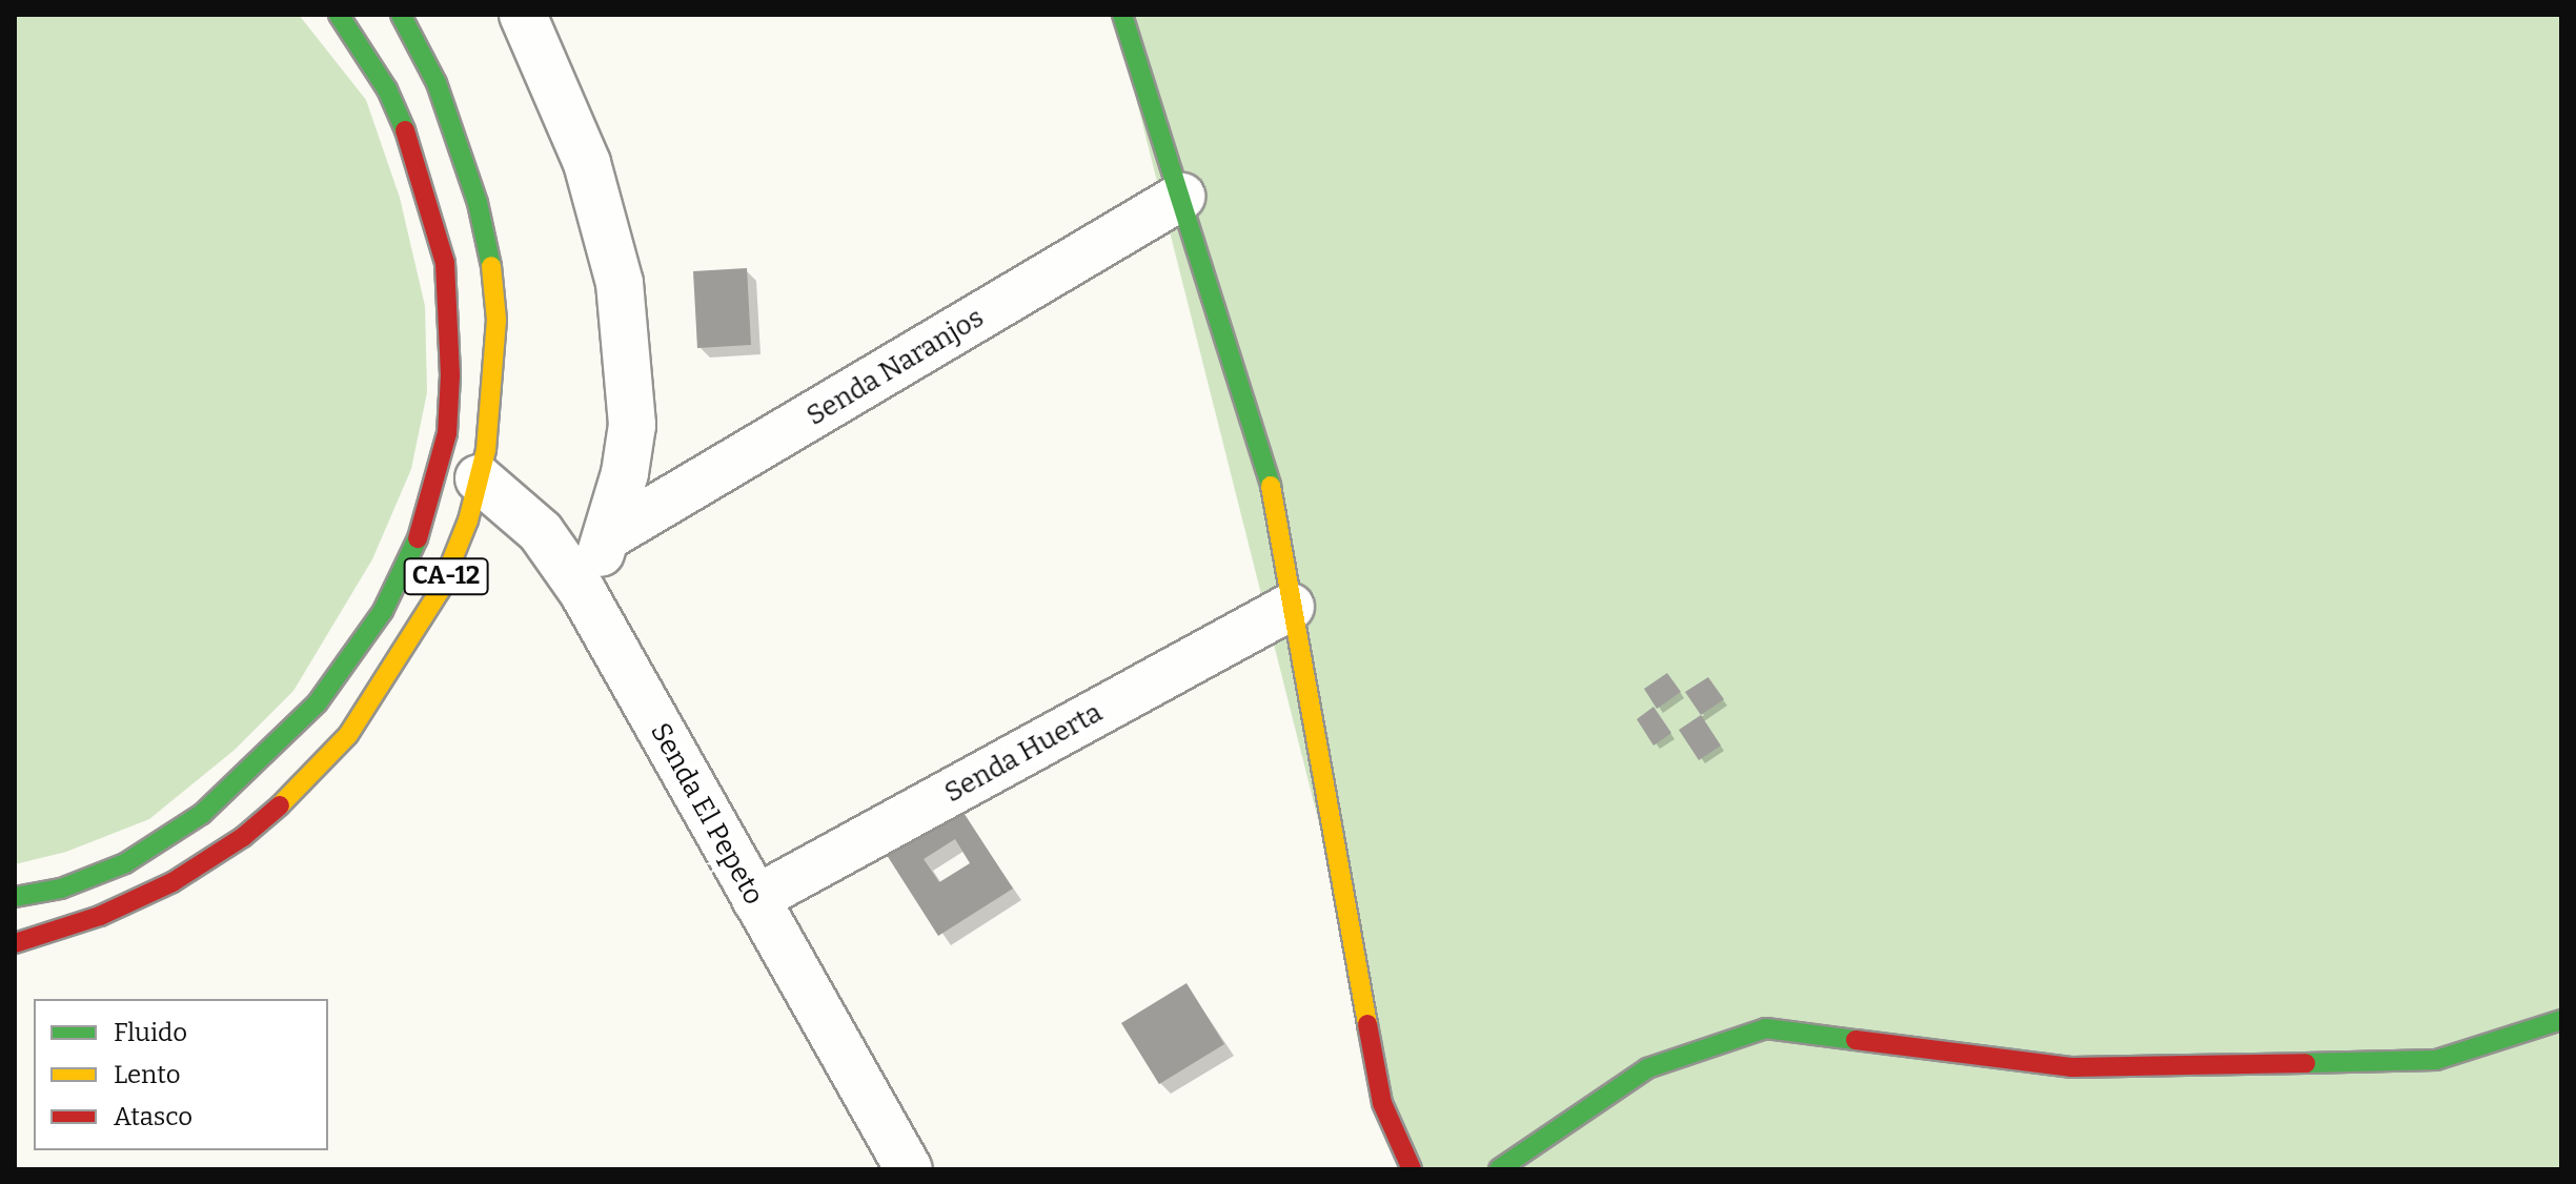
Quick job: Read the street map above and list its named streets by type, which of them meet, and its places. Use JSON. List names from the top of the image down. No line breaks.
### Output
{"streets":{"main road":["CA-12"],"street":["Senda Naranjos","Senda Huerta","Senda El Pepeto"]},"crossings":[["CA-12","Senda El Pepeto"],["Senda Huerta","Senda El Pepeto"]],"legend":["Fluido","Lento","Atasco"]}
